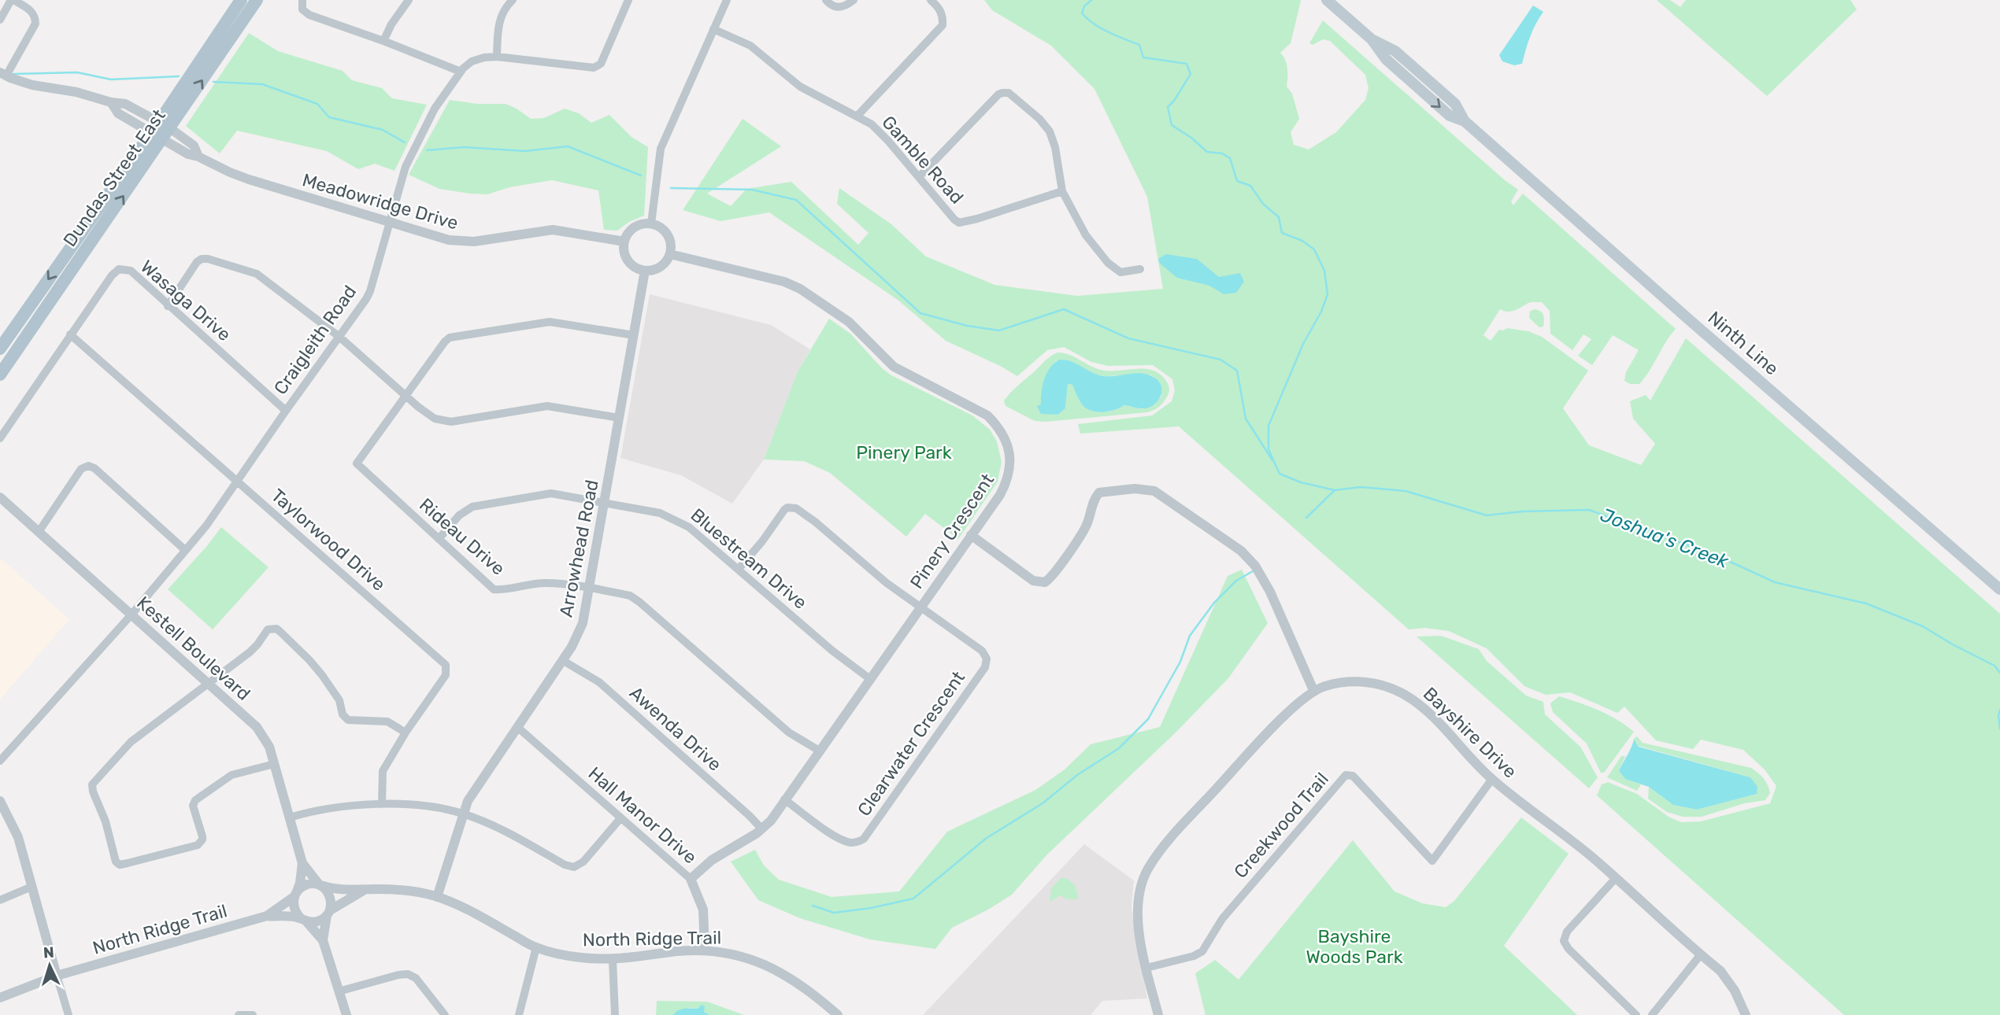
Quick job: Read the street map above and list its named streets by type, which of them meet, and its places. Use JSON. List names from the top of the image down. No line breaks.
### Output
{"streets":{"main road":["Dundas Street East","Ninth Line"],"street":["Gamble Road","Meadowridge Drive","Wasaga Drive","Craigleith Road","Pinery Crescent","Rideau Drive","Taylorwood Drive","Arrowhead Road","Bluestream Drive","Kestell Boulevard","Awenda Drive","Bayshire Drive","Clearwater Crescent","Hall Manor Drive","Creekwood Trail","North Ridge Trail"]},"crossings":[["Dundas Street East","Meadowridge Drive"],["Meadowridge Drive","Craigleith Road"],["Meadowridge Drive","Pinery Crescent"],["Meadowridge Drive","Arrowhead Road"],["Wasaga Drive","Craigleith Road"],["Wasaga Drive","Taylorwood Drive"],["Craigleith Road","Taylorwood Drive"],["Craigleith Road","Kestell Boulevard"],["Pinery Crescent","Rideau Drive"],["Pinery Crescent","Arrowhead Road"],["Pinery Crescent","Bluestream Drive"],["Pinery Crescent","Awenda Drive"],["Pinery Crescent","Clearwater Crescent"],["Pinery Crescent","Hall Manor Drive"],["Rideau Drive","Arrowhead Road"],["Rideau Drive","Bluestream Drive"],["Arrowhead Road","Bluestream Drive"],["Arrowhead Road","Awenda Drive"],["Arrowhead Road","Hall Manor Drive"],["Arrowhead Road","North Ridge Trail"],["Kestell Boulevard","North Ridge Trail"],["Bayshire Drive","Creekwood Trail"],["Hall Manor Drive","North Ridge Trail"]],"water":["Joshua's Creek"],"parks":["Pinery Park","Bayshire Woods Park"],"north":"top"}
